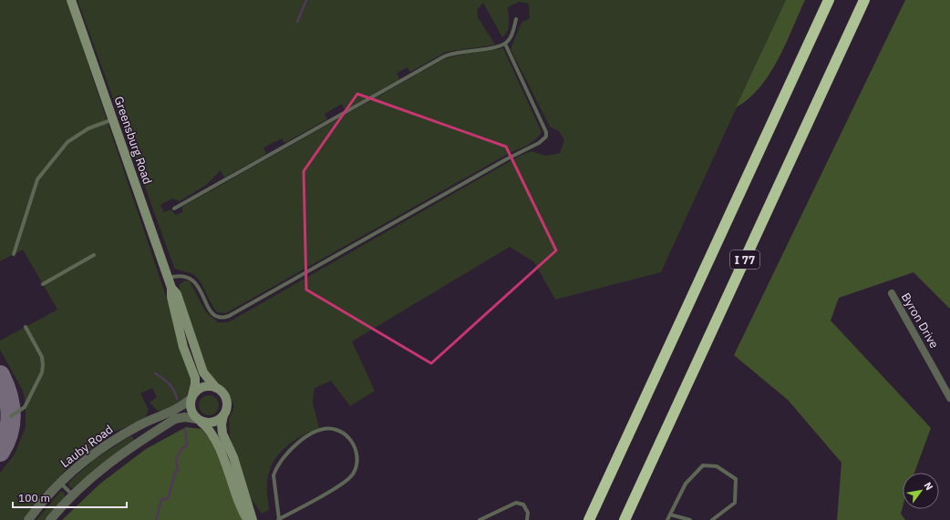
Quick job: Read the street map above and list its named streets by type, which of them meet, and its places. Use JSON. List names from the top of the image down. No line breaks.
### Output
{"streets":{"highway":["I 77"],"main road":["Greensburg Road"],"street":["Byron Drive","Lauby Road"]},"crossings":[["Greensburg Road","Lauby Road"]],"scale_bar":"100 m","north":"top right"}
